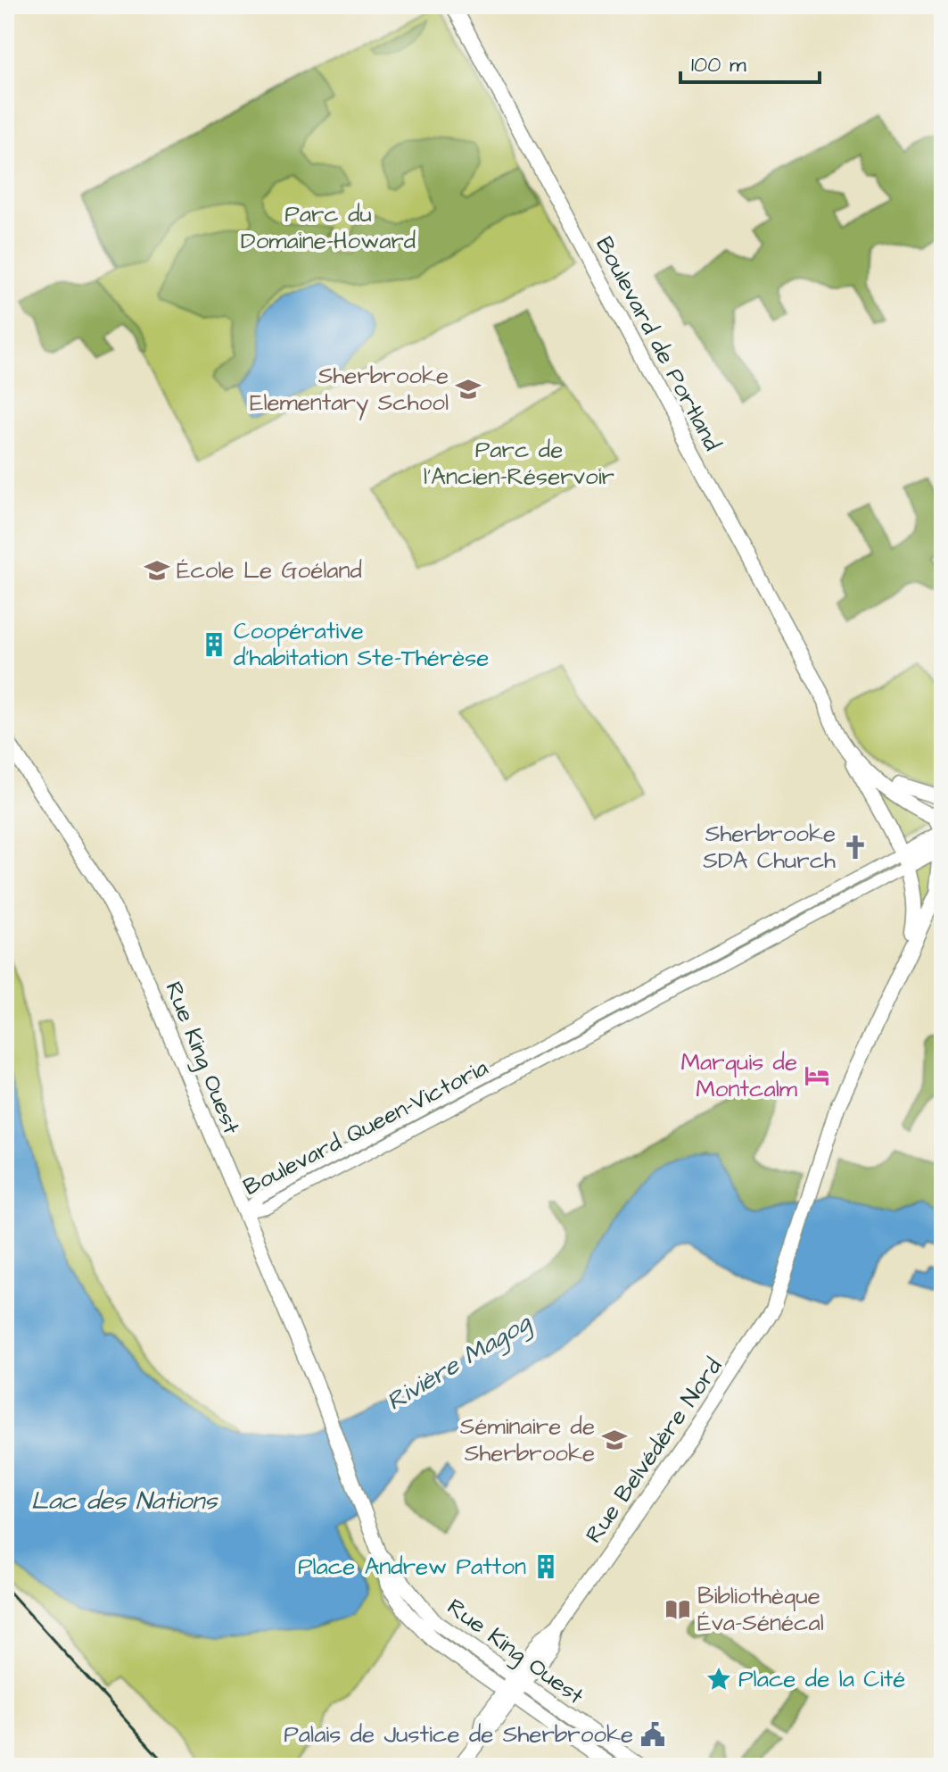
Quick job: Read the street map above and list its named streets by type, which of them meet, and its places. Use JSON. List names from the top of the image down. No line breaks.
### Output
{"streets":{"main road":["Boulevard de Portland","Rue King Ouest","Boulevard Queen-Victoria","Rue Belvédère Nord"]},"crossings":[["Boulevard de Portland","Boulevard Queen-Victoria"],["Rue King Ouest","Boulevard Queen-Victoria"],["Rue King Ouest","Rue Belvédère Nord"]],"water":["Rivière Magog","Lac des Nations"],"parks":["Parc du Domaine-Howard","Parc de l'Ancien-Réservoir"],"places":{"school or university":["Sherbrooke Elementary School","École Le Goéland","Séminaire de Sherbrooke"],"building":["Coopérative d'habitation Ste-Thérèse","Place Andrew Patton"],"church":["Sherbrooke SDA Church"],"hotel":["Marquis de Montcalm"],"library":["Bibliothèque Éva-Sénécal"],"place":["Place de la Cité"],"public building":["Palais de Justice de Sherbrooke"]},"scale_bar":"100 m"}
